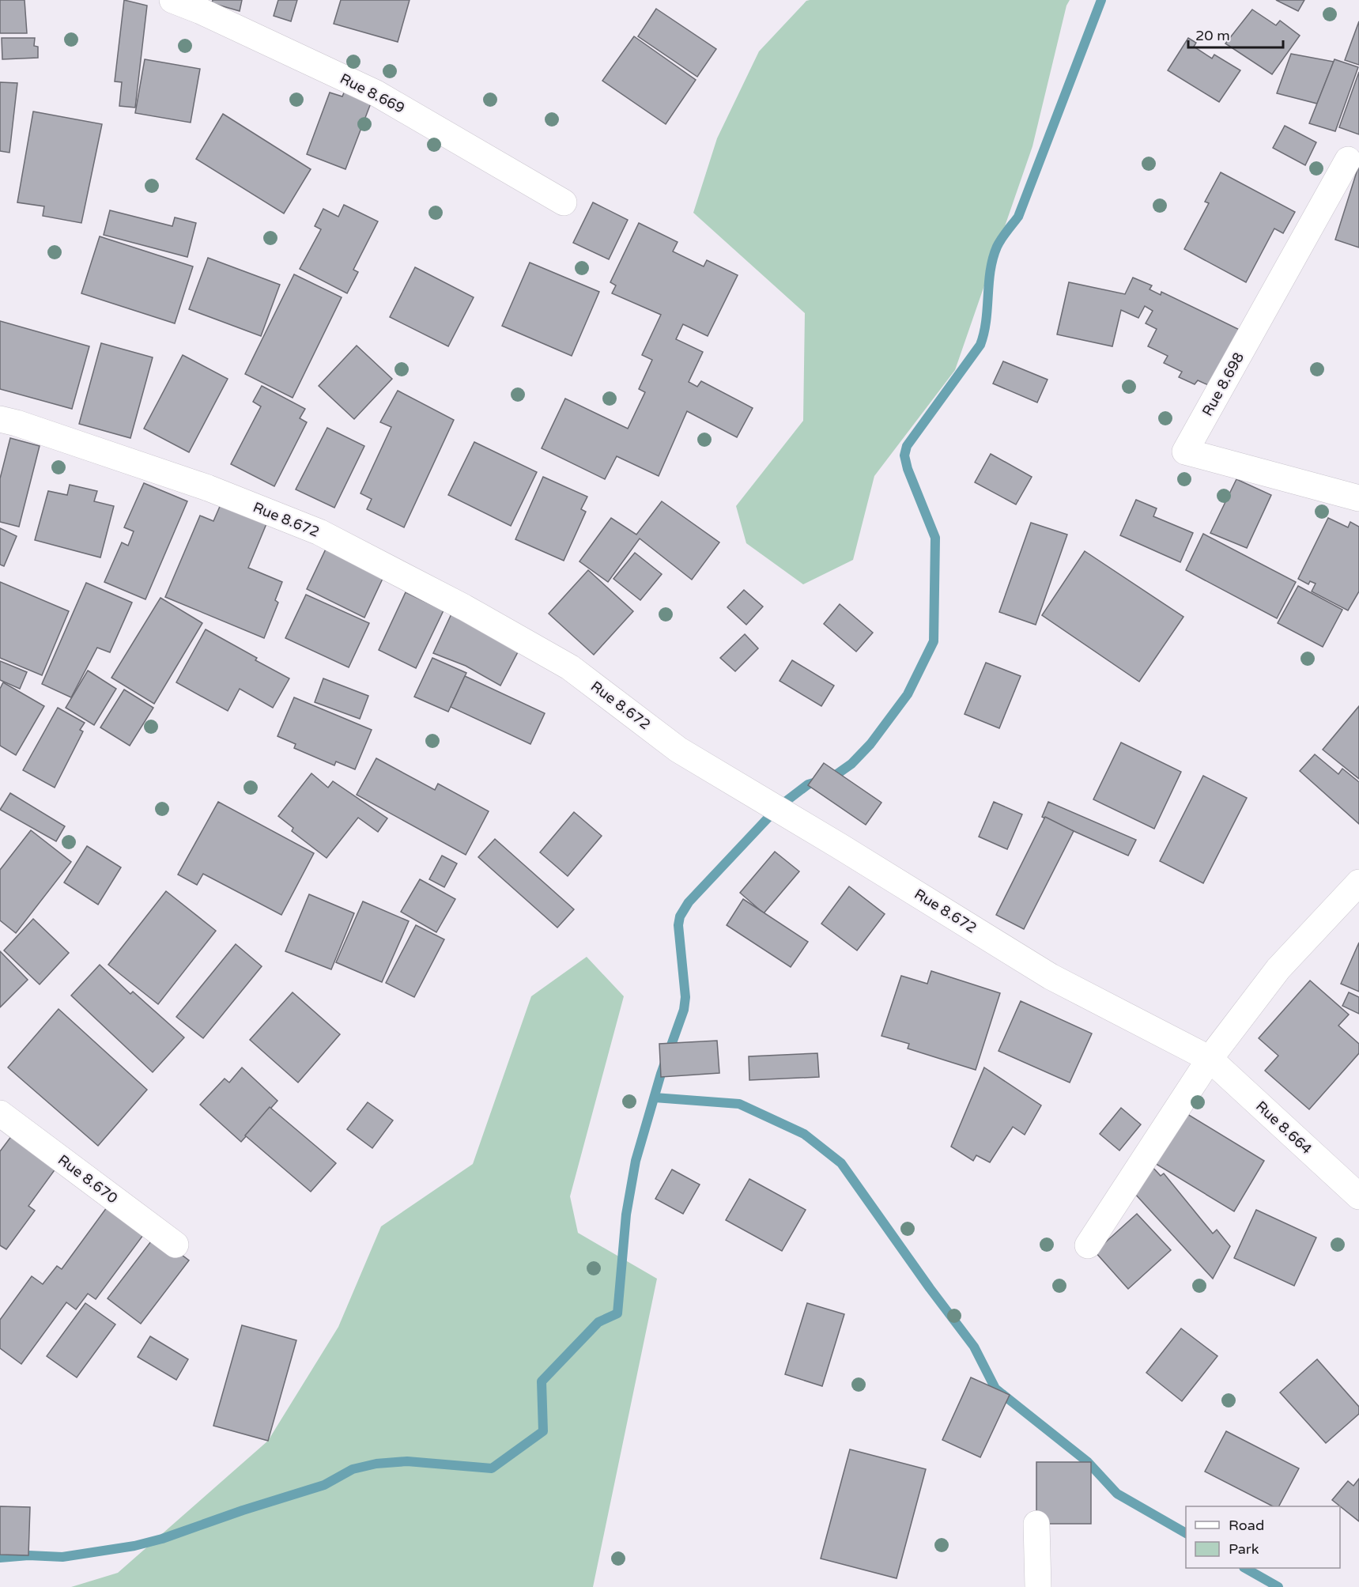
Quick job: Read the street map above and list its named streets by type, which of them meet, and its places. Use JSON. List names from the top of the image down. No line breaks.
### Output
{"streets":{"street":["Rue 8.669","Rue 8.698","Rue 8.672","Rue 8.664","Rue 8.670"]},"crossings":[["Rue 8.672","Rue 8.664"]],"legend":["Road","Park"],"scale_bar":"20 m"}
